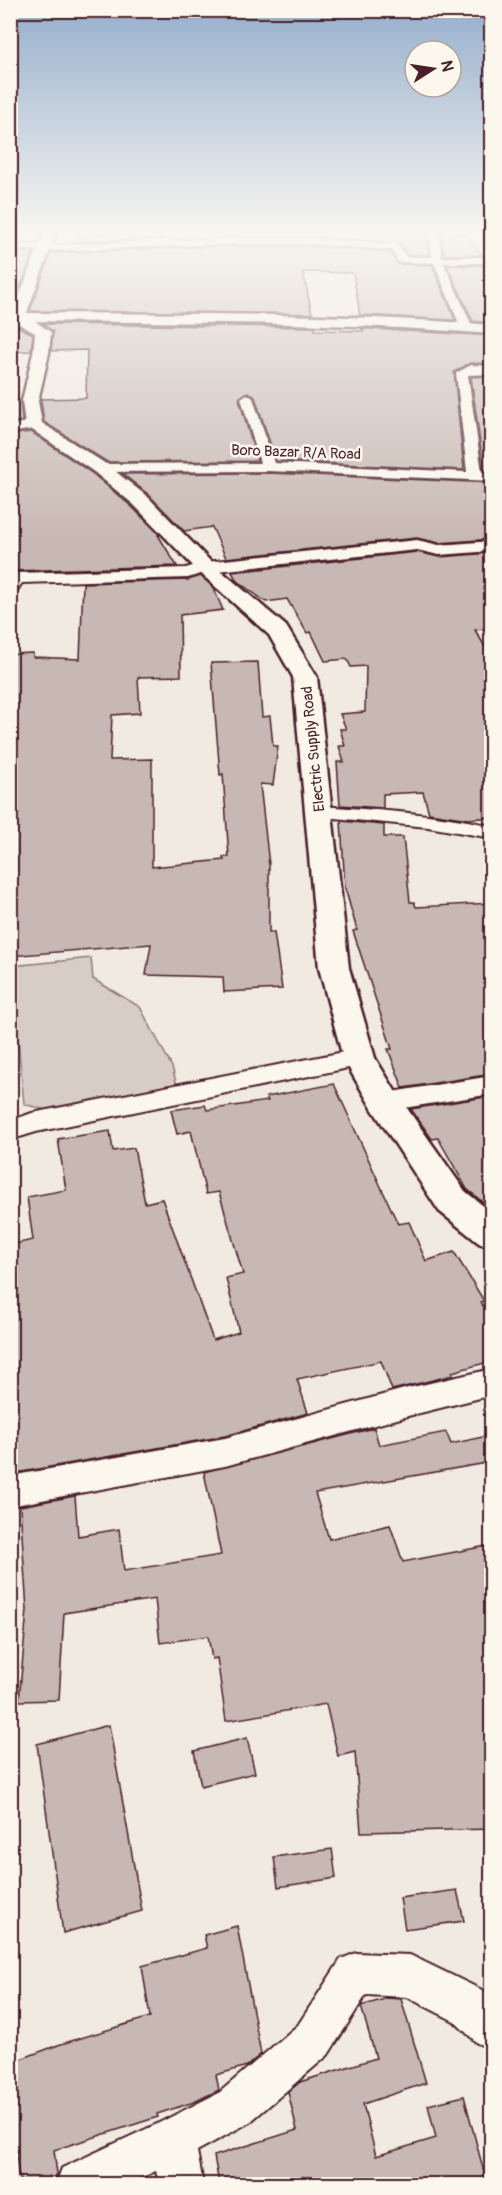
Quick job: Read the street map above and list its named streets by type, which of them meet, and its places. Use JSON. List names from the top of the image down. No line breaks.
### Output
{"streets":{"main road":["Electric Supply Road"],"street":["Boro Bazar R/A Road"]},"crossings":[["Boro Bazar R/A Road","Electric Supply Road"]],"north":"right"}
